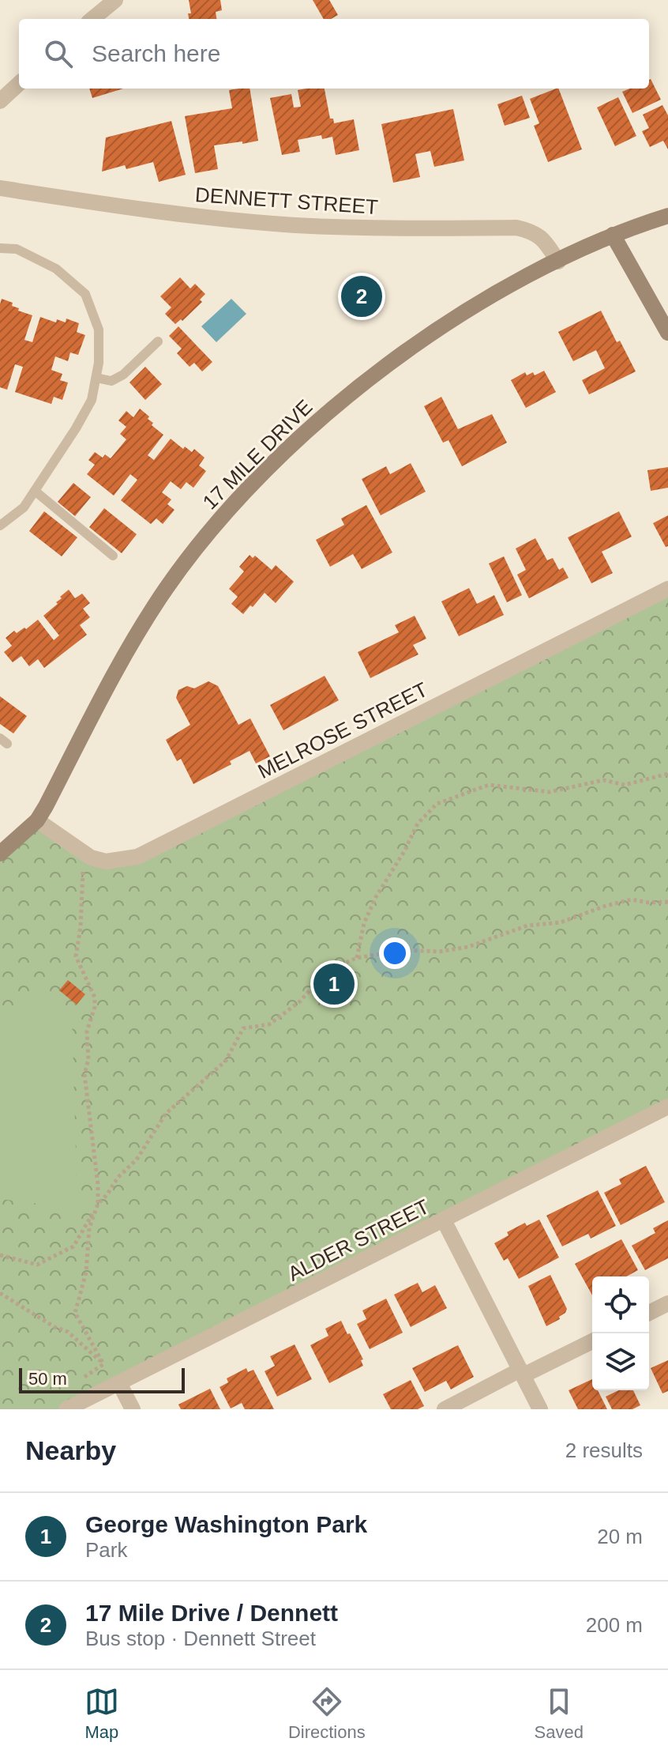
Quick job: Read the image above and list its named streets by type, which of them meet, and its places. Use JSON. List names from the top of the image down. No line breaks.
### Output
{"streets":{"main road":["17 MILE DRIVE"],"street":["DENNETT STREET","MELROSE STREET","ALDER STREET"]},"crossings":[["DENNETT STREET","17 MILE DRIVE"],["17 MILE DRIVE","MELROSE STREET"]],"scale_bar":"50 m","page":{"search":"Search here","pins":["2","1"],"scale":"50 m","heading":["Nearby","2 results"],"list":[{"mark":"1","name":"George Washington Park","note":"Park","value":"20 m"},{"mark":"2","name":"17 Mile Drive / Dennett","note":"Bus stop · Dennett Street","value":"200 m"}],"nav":["Map","Directions","Saved"]}}
